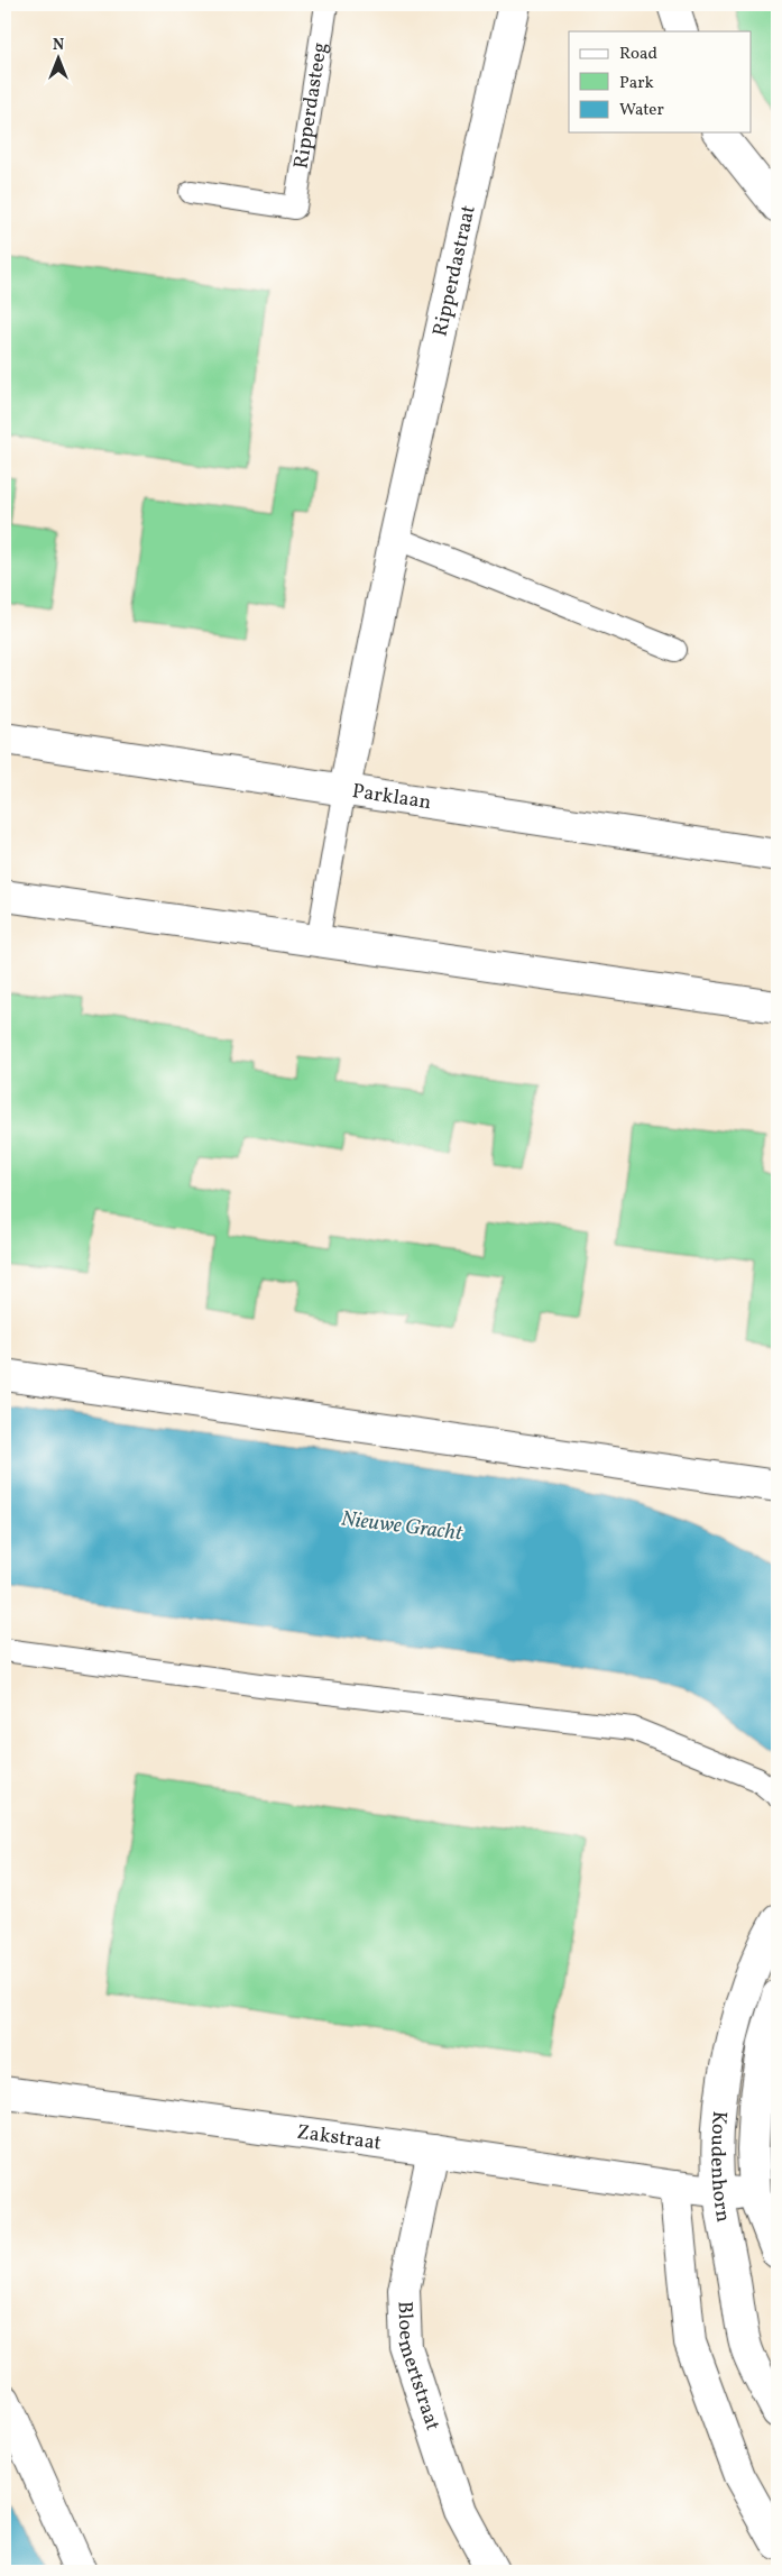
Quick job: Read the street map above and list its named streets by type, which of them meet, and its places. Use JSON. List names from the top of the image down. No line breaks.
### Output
{"streets":{"street":["Ripperdastraat","Parklaan","Zakstraat","Koudenhorn","Bloemertstraat"],"lane":["Ripperdasteeg"]},"crossings":[["Ripperdastraat","Parklaan"],["Zakstraat","Koudenhorn"],["Zakstraat","Bloemertstraat"]],"water":["Nieuwe Gracht"],"legend":["Road","Park","Water"],"north":"top"}
